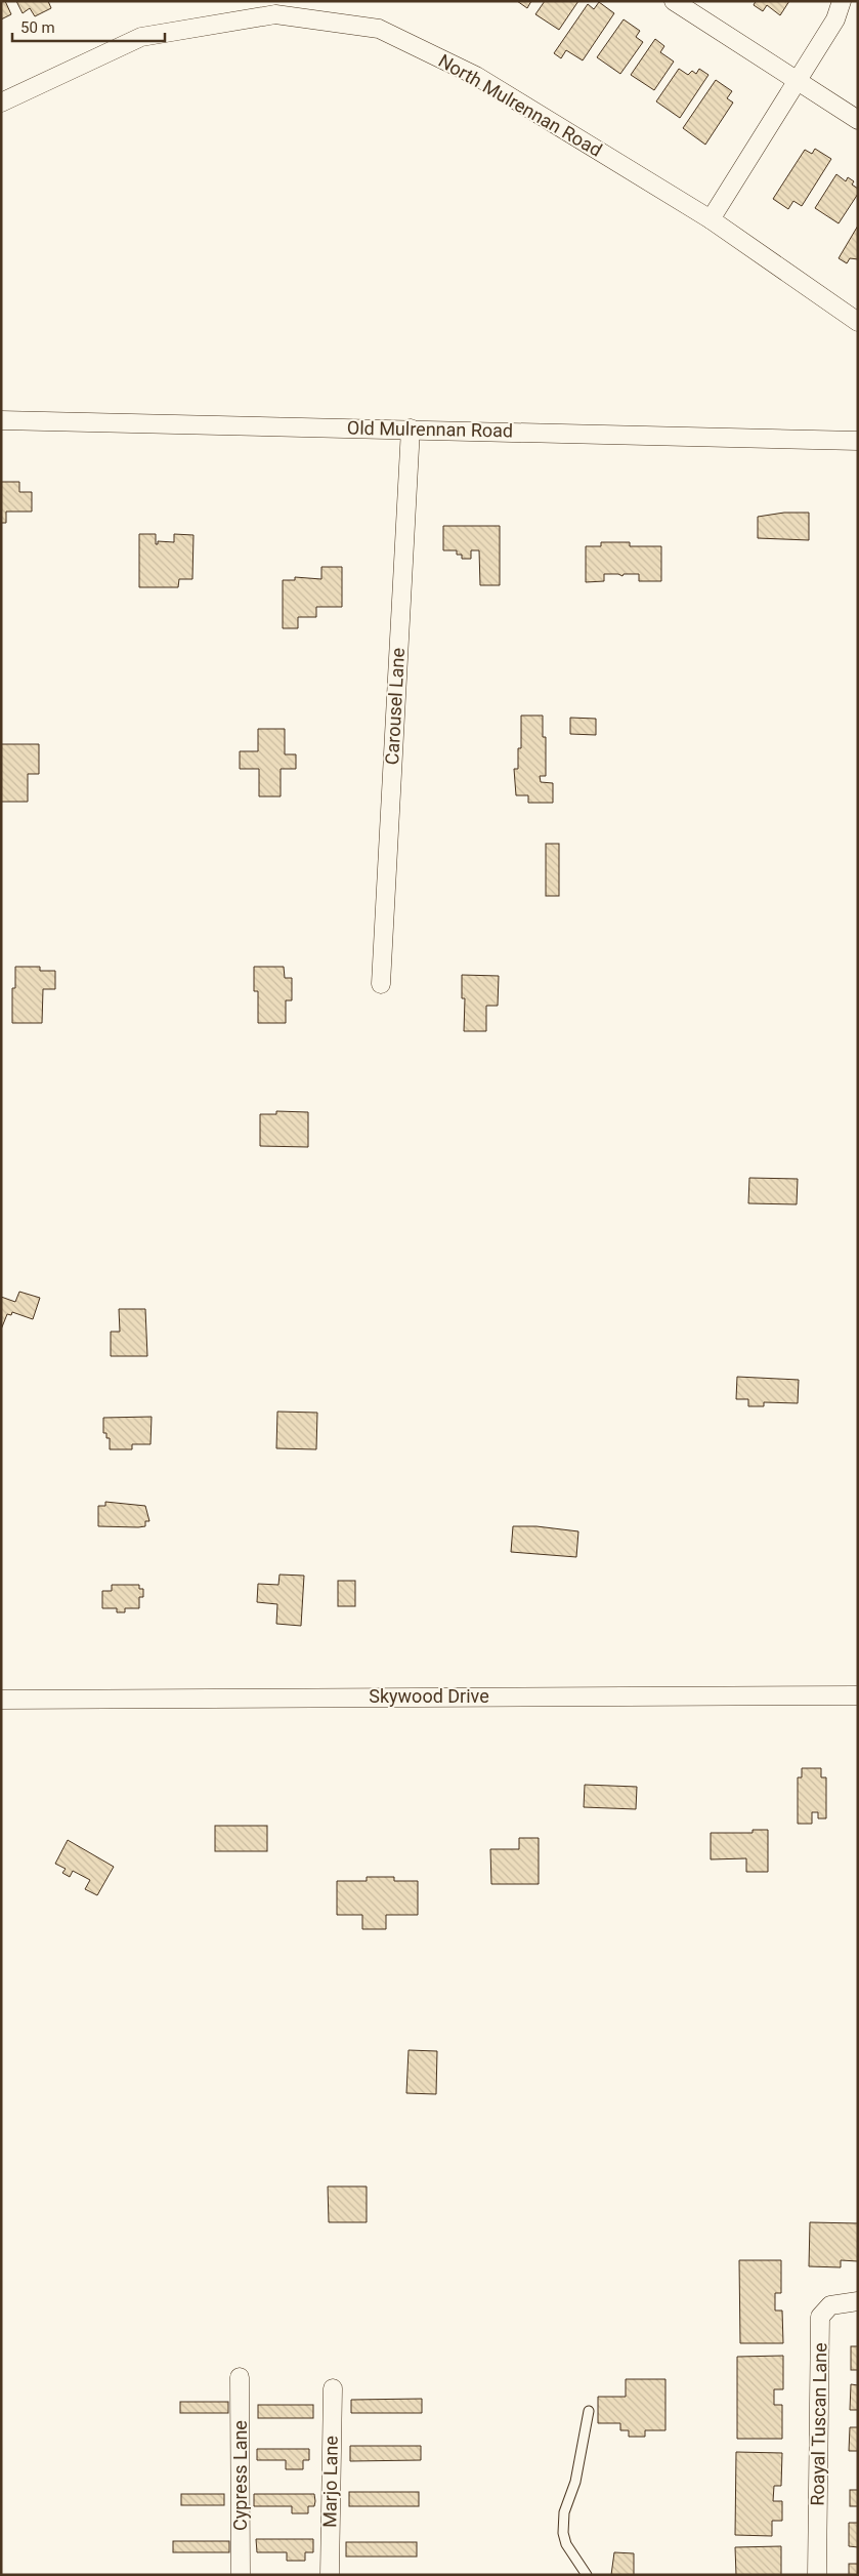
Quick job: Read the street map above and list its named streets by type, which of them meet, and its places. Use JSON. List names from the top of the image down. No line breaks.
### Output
{"streets":{"street":["North Mulrennan Road","Old Mulrennan Road","Carousel Lane","Skywood Drive","Roayal Tuscan Lane","Cypress Lane","Marjo Lane"]},"crossings":[["Old Mulrennan Road","Carousel Lane"]],"scale_bar":"50 m"}
